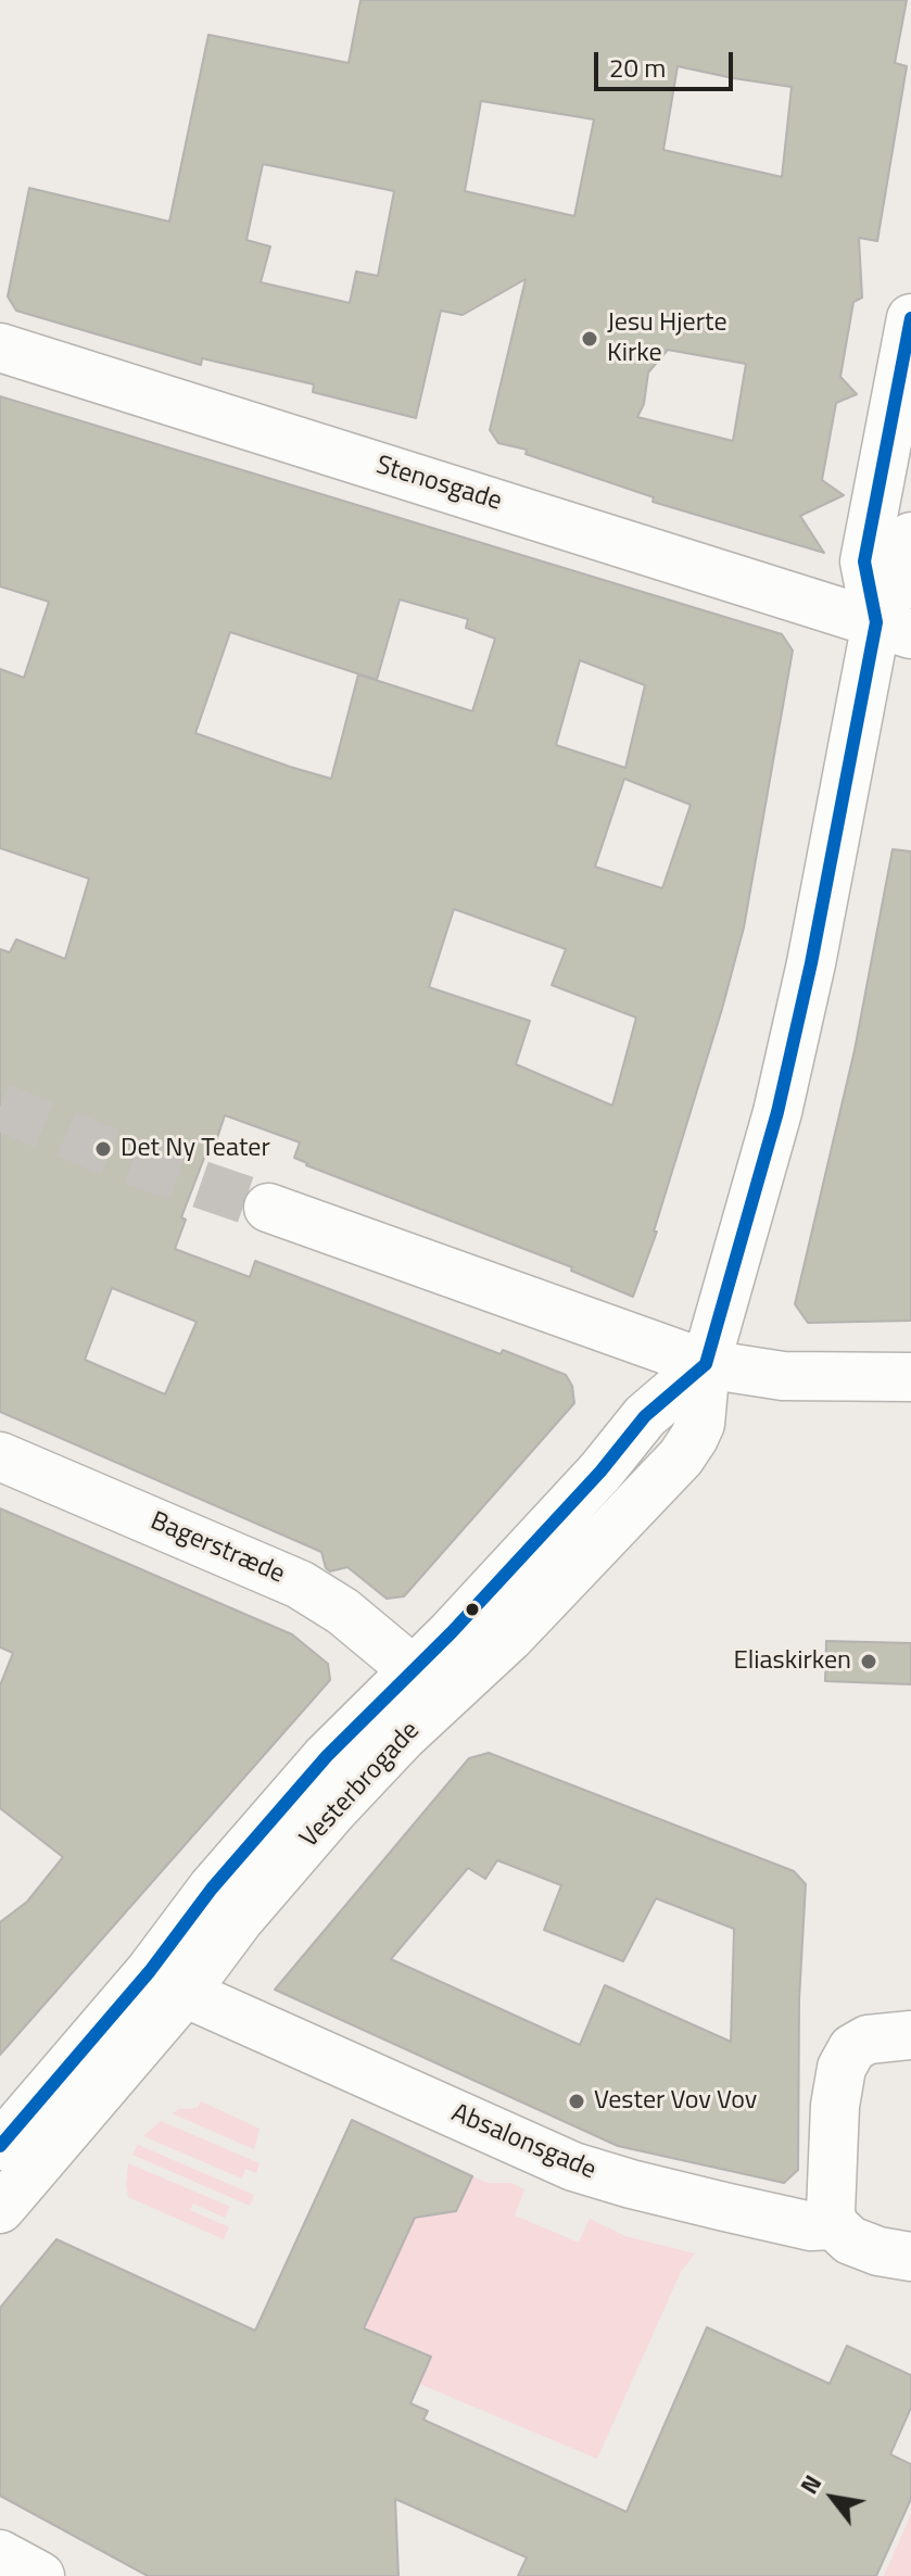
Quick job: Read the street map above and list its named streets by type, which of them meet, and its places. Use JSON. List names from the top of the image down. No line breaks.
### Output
{"streets":{"street":["Stenosgade","Bagerstræde","Vesterbrogade","Absalonsgade"]},"crossings":[["Stenosgade","Vesterbrogade"],["Bagerstræde","Vesterbrogade"],["Vesterbrogade","Absalonsgade"]],"places":["Jesu Hjerte Kirke","Det Ny Teater","Eliaskirken","Vester Vov Vov"],"scale_bar":"20 m","north":"top left"}
